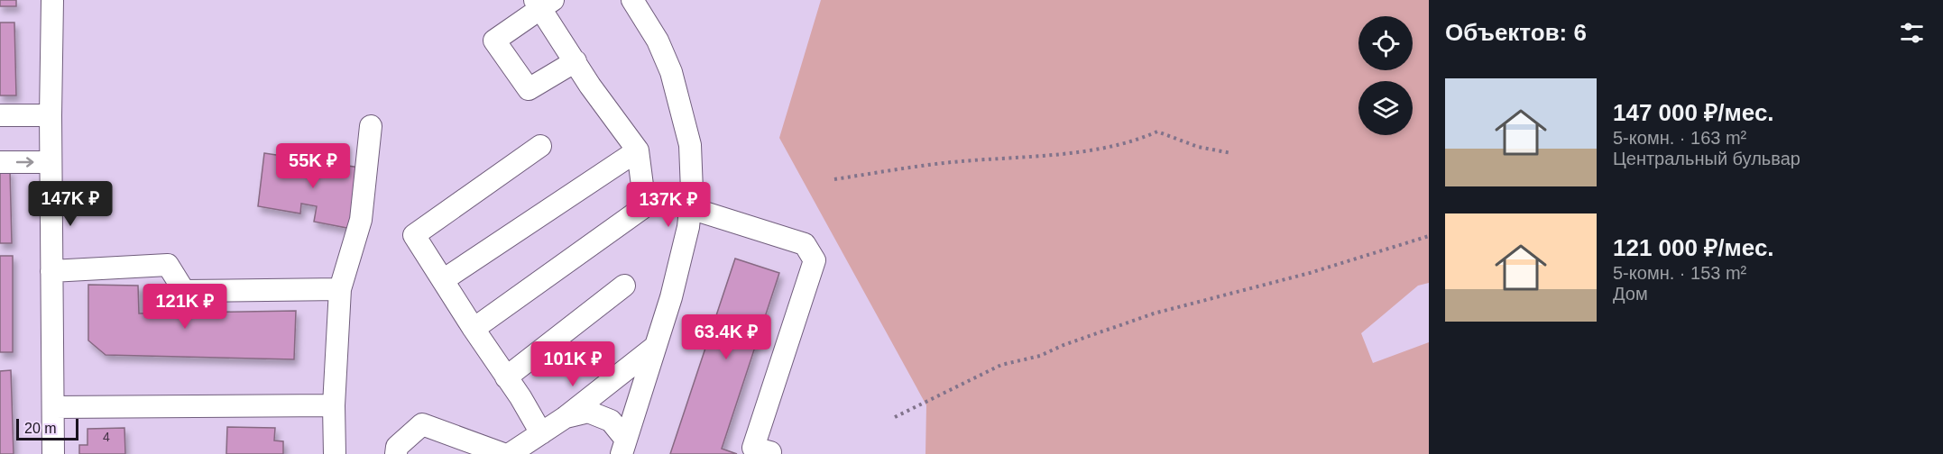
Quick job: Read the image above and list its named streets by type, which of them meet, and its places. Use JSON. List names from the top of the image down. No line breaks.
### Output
{"house_numbers":["4"],"scale_bar":"20 m","page":{"heading":"Объектов: 6","list":[{"name":"147 000 ₽/мес.","note":"5-комн. · 163 m² · Центральный бульвар"},{"name":"121 000 ₽/мес.","note":"5-комн. · 153 m² · Дом"}],"price":["55K ₽","147K ₽","137K ₽","121K ₽","63.4K ₽","101K ₽"],"scale":"20 m"}}
